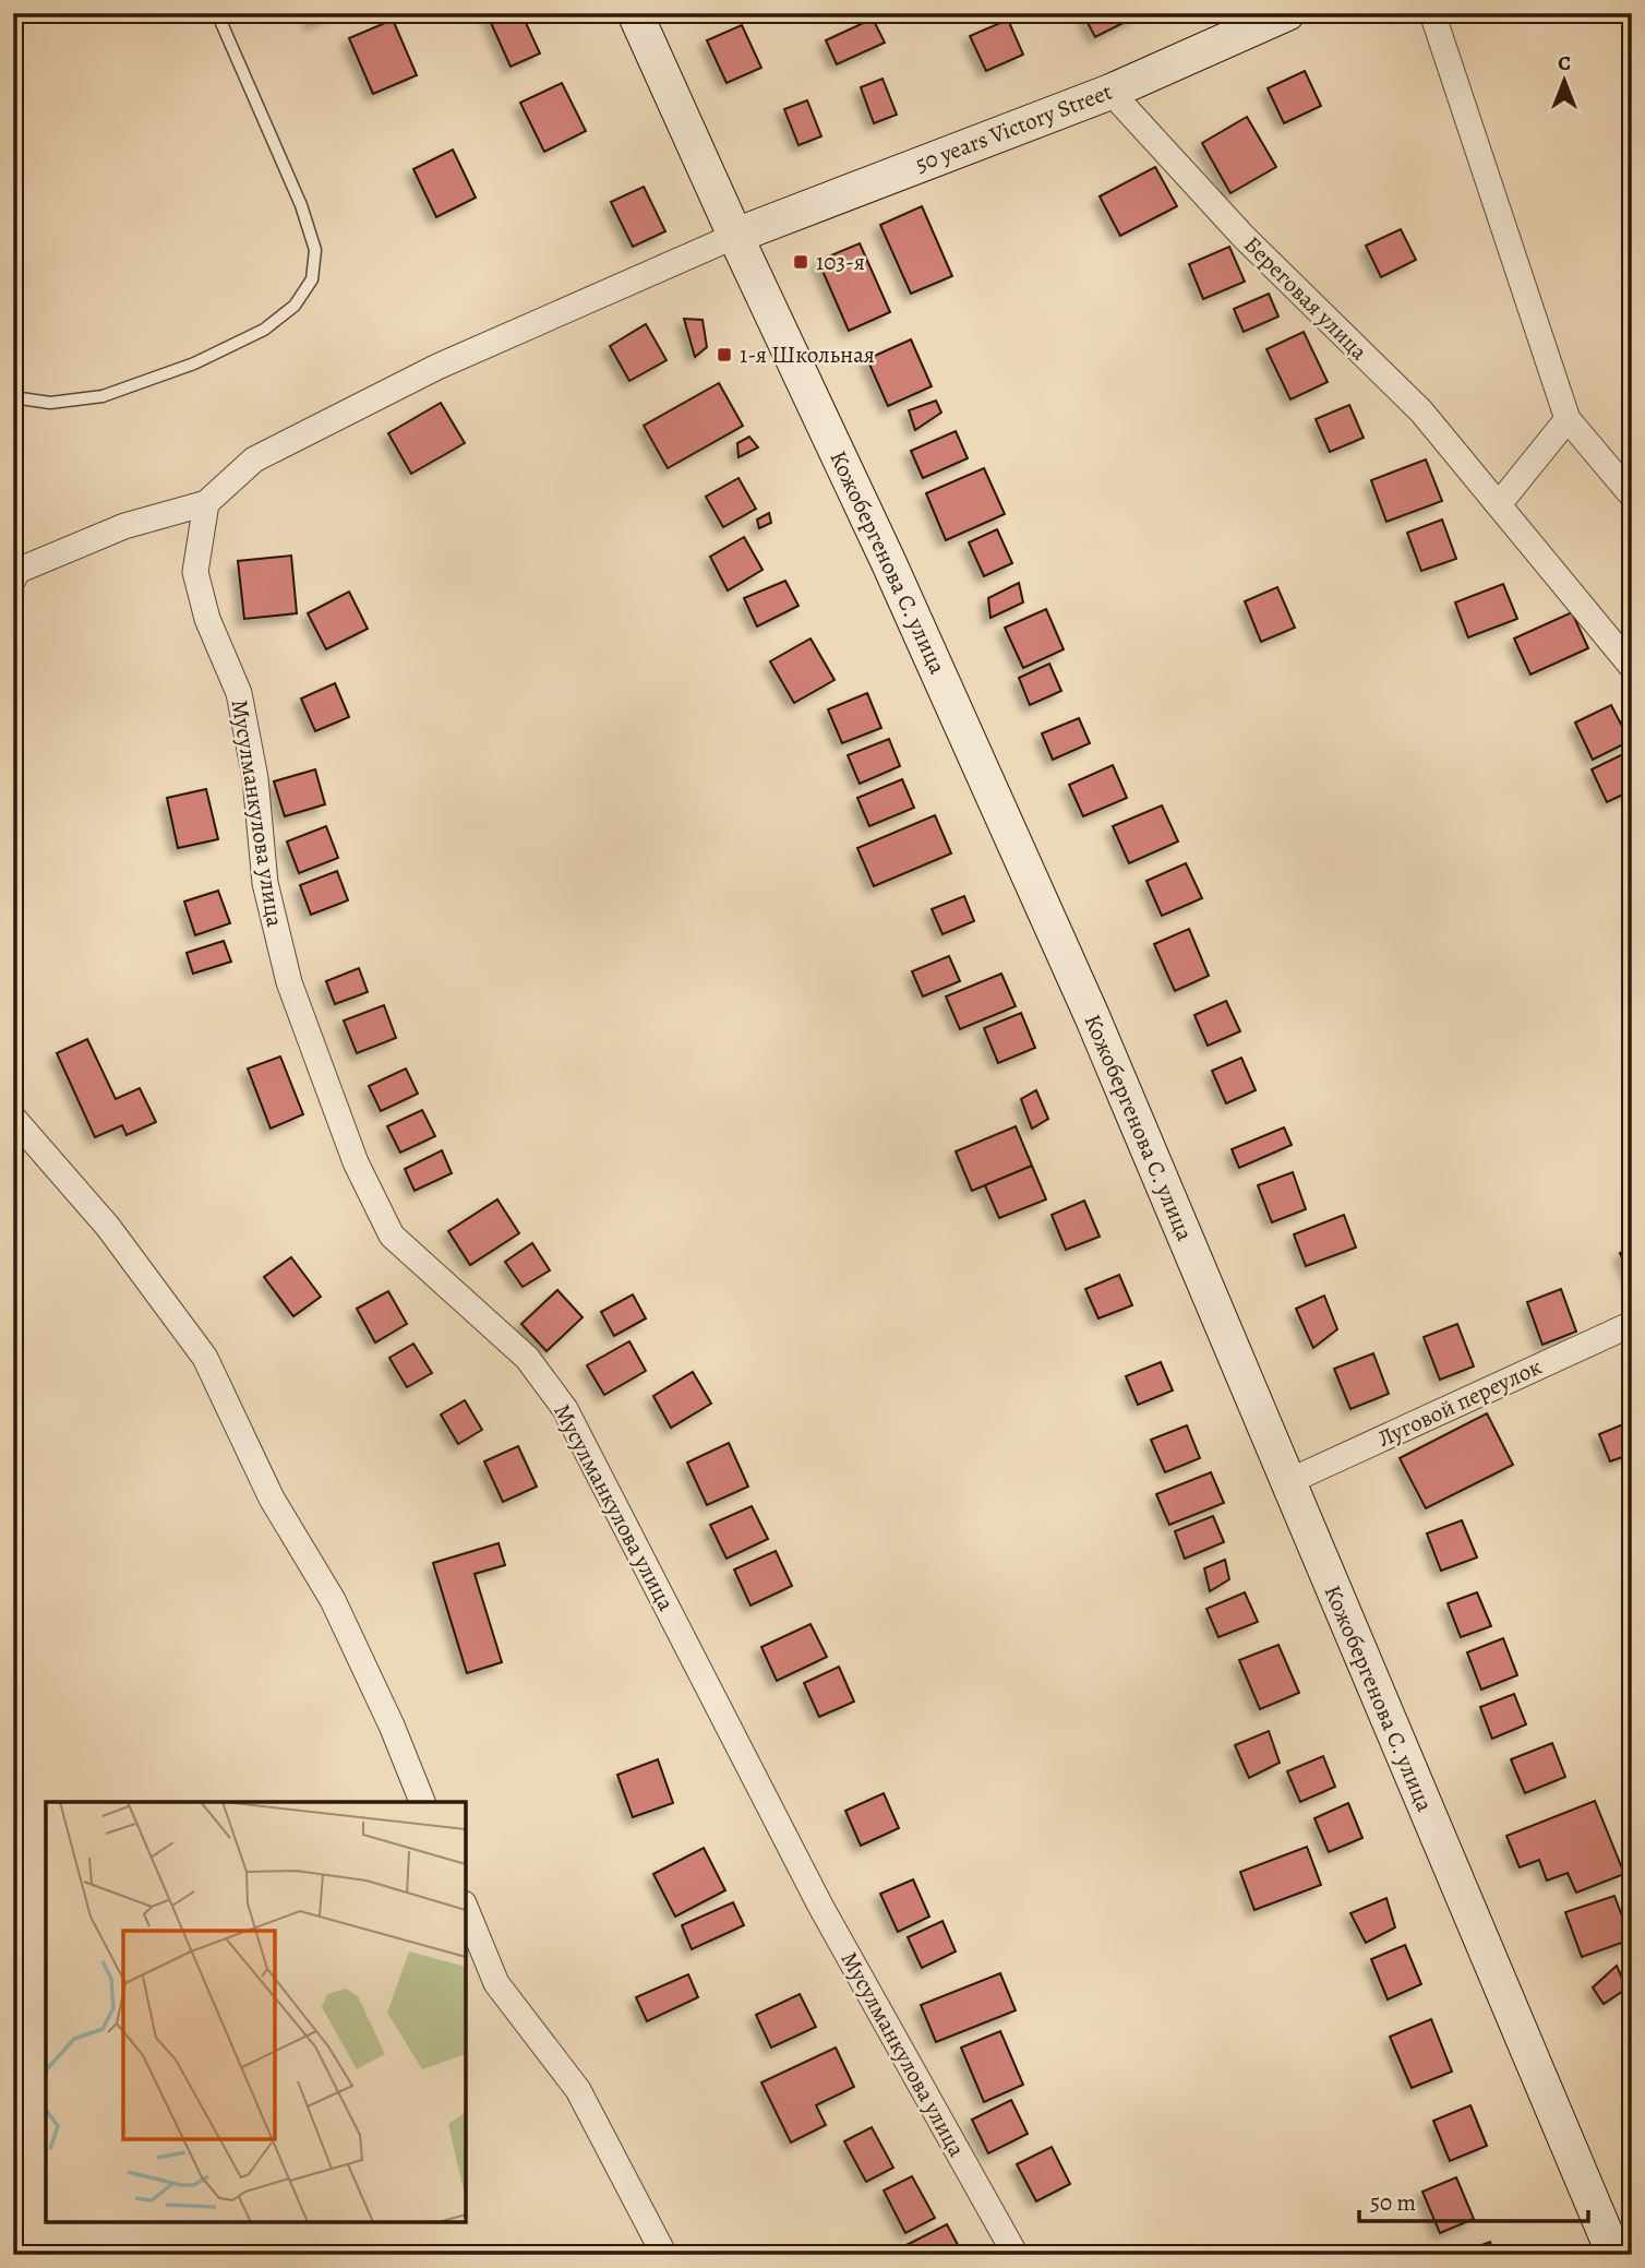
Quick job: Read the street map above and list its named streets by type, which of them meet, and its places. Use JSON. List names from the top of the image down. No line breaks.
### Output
{"streets":{"main road":["50 years Victory Street","Кожобергенова С. улица"],"street":["Береговая улица","Мусулманкулова улица","Луговой переулок"]},"crossings":[["50 years Victory Street","Береговая улица"],["50 years Victory Street","Кожобергенова С. улица"],["Кожобергенова С. улица","Луговой переулок"]],"places":{"transit":["103-я","1-я Школьная"]},"scale_bar":"50 m","north":"top"}
